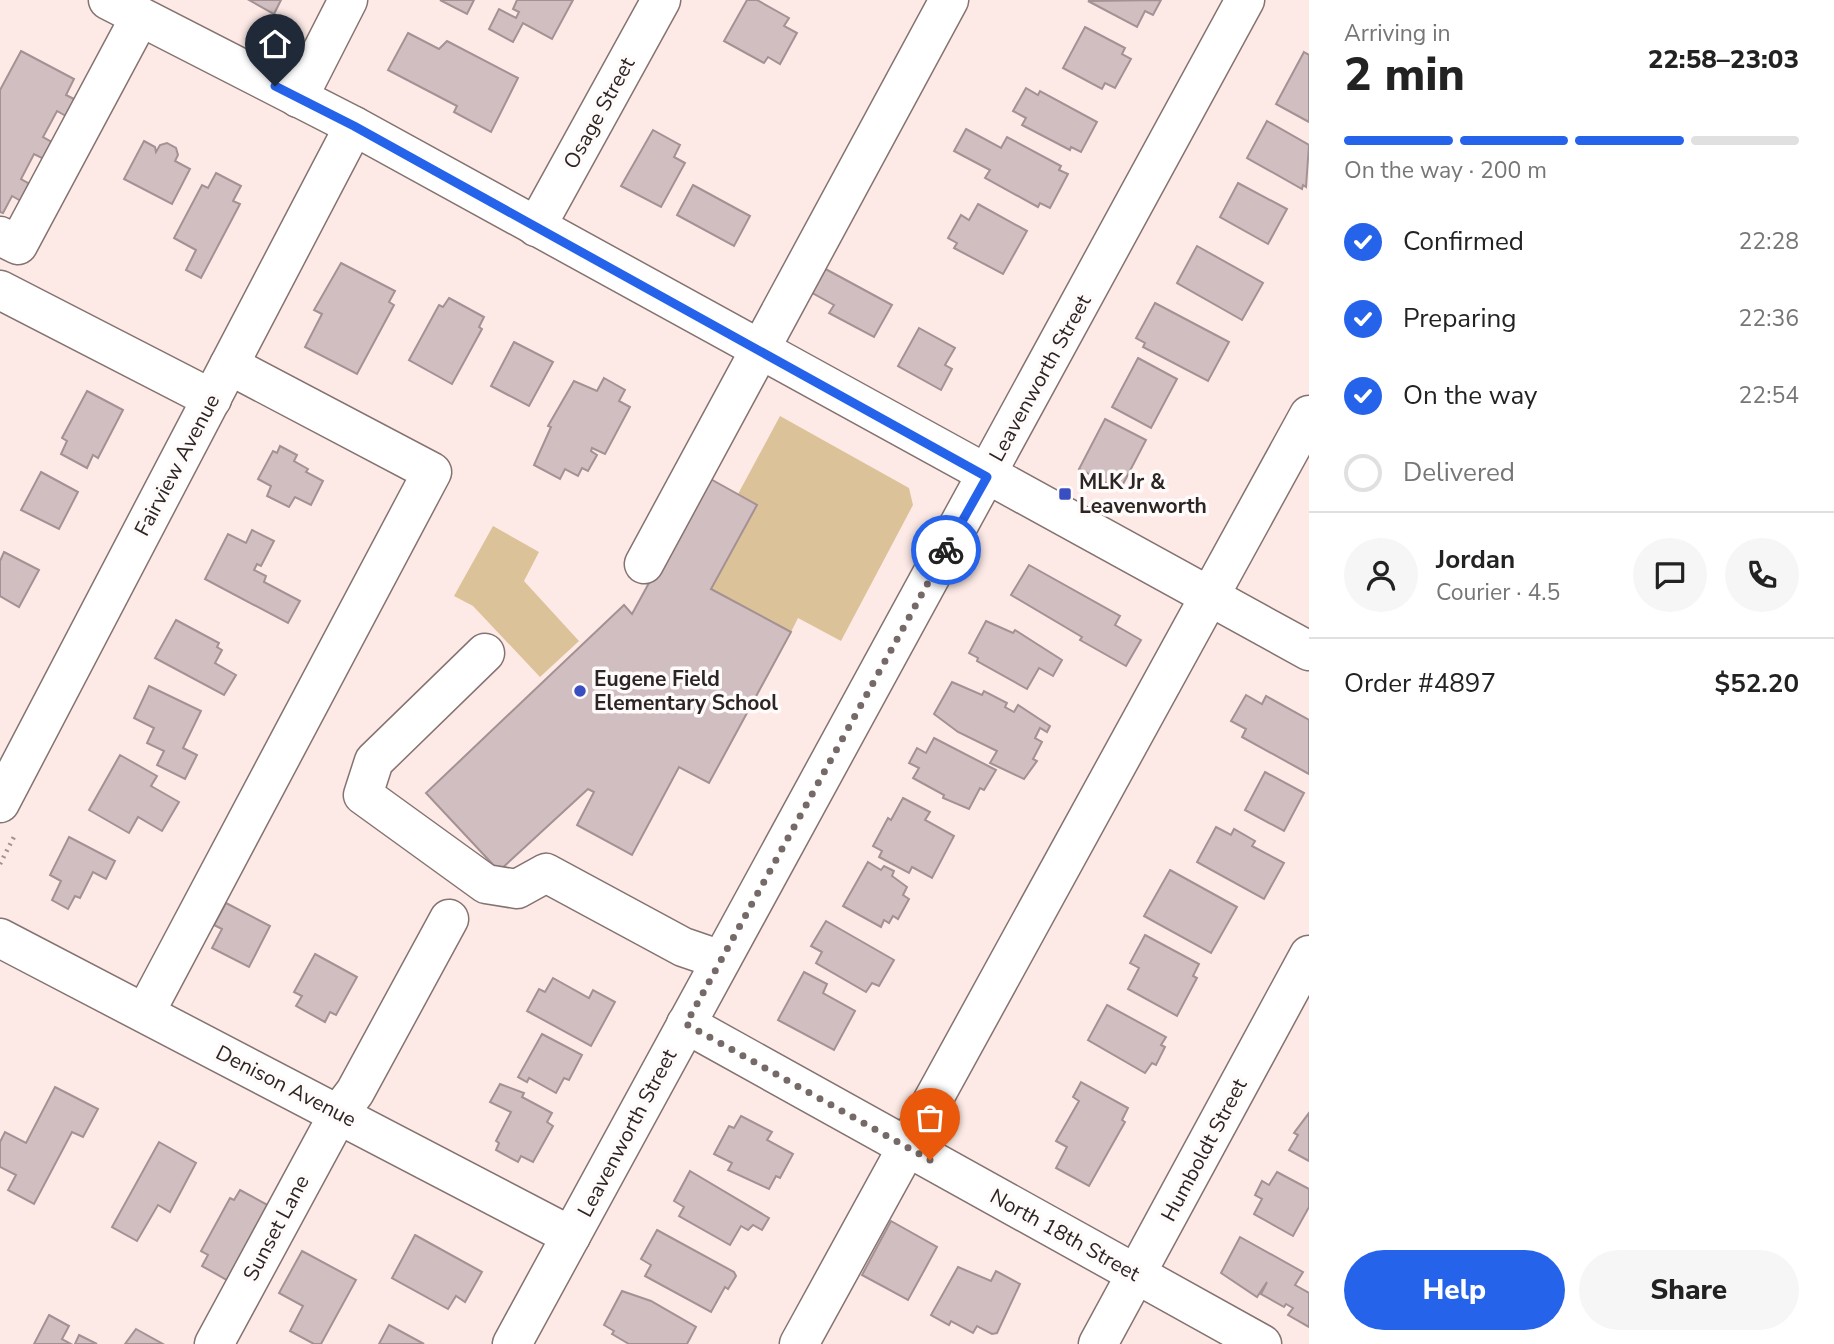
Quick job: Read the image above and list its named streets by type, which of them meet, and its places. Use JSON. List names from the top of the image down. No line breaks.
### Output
{"streets":{"street":["Osage Street","Leavenworth Street","Fairview Avenue","Denison Avenue","Humboldt Street","Sunset Lane","North 18th Street"]},"crossings":[["Leavenworth Street","Denison Avenue"],["Leavenworth Street","North 18th Street"],["Denison Avenue","Sunset Lane"],["Humboldt Street","North 18th Street"]],"places":{"transit":["MLK Jr & Leavenworth"],"other":["Eugene Field Elementary School"]},"page":{"heading":["2 min","Arriving in","22:58–23:03"],"panel":["Jordan","Courier · 4.5","Order #4897","$52.20"],"bar":"On the way · 200 m","list":[["Confirmed","22:28"],["Preparing","22:36"],["On the way","22:54"],"Delivered"],"buttons":["Help","Share"]}}
